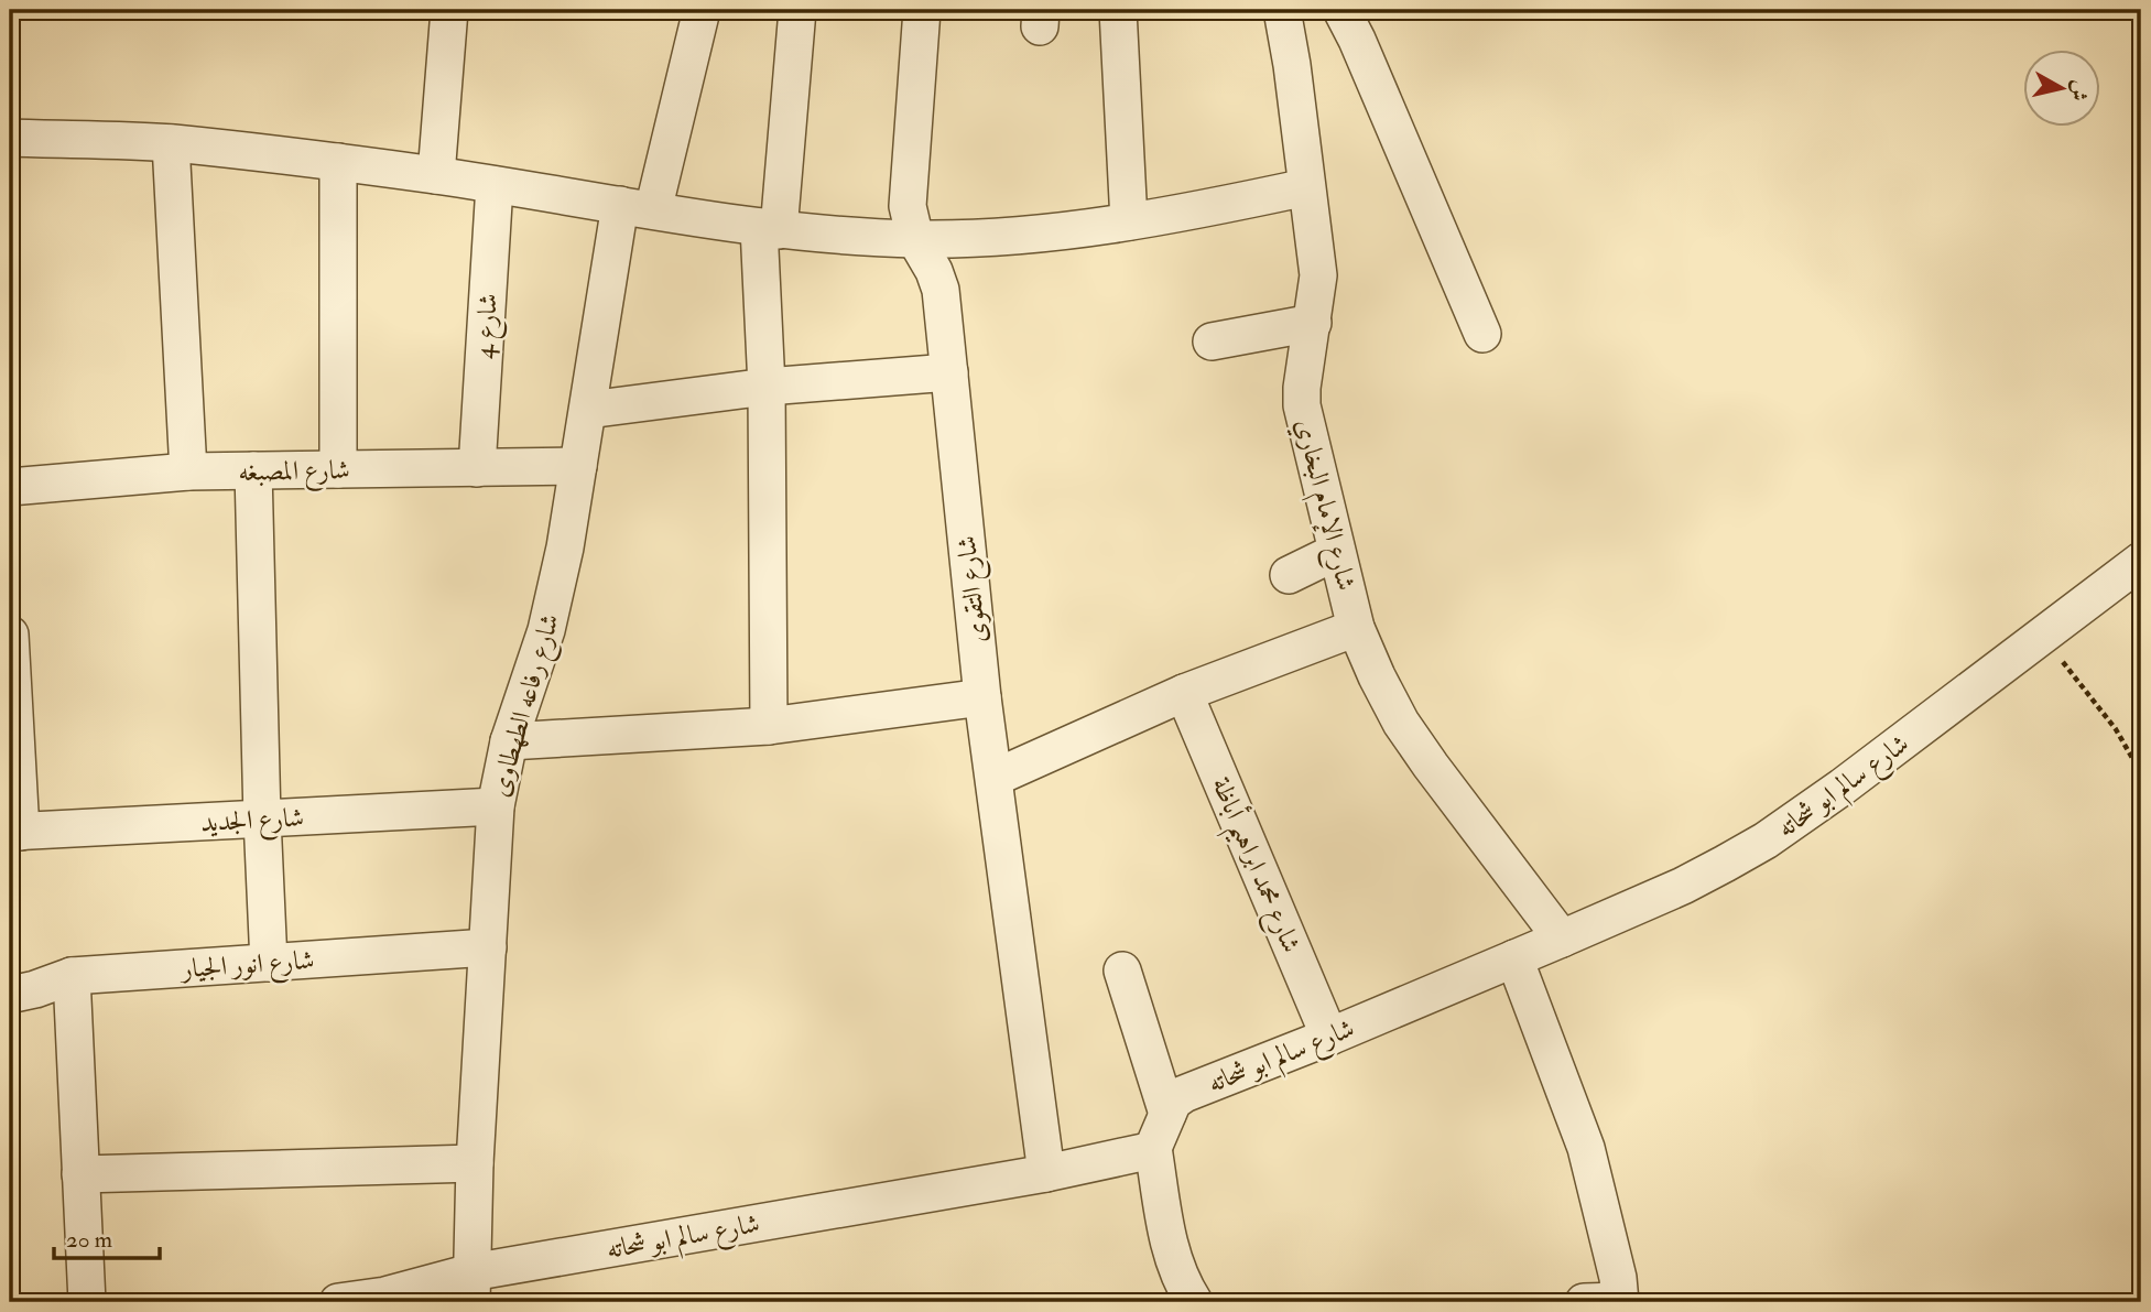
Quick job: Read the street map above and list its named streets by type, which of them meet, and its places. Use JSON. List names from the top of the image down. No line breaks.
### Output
{"streets":{"street":["شارع 4","شارع المصبغه","شارع الإمام البخاري","شارع التقوى","شارع رفاعه الطهطاوى","شارع سالم ابو شحاته","شارع الجديد","شارع محمد ابراهيم أباظة","شارع انور الجيار"]},"crossings":[["شارع 4","شارع المصبغه"],["شارع المصبغه","شارع رفاعه الطهطاوى"],["شارع الإمام البخاري","شارع سالم ابو شحاته"],["شارع التقوى","شارع سالم ابو شحاته"],["شارع رفاعه الطهطاوى","شارع سالم ابو شحاته"],["شارع رفاعه الطهطاوى","شارع الجديد"],["شارع رفاعه الطهطاوى","شارع انور الجيار"],["شارع سالم ابو شحاته","شارع محمد ابراهيم أباظة"]],"scale_bar":"20 m","north":"right"}
